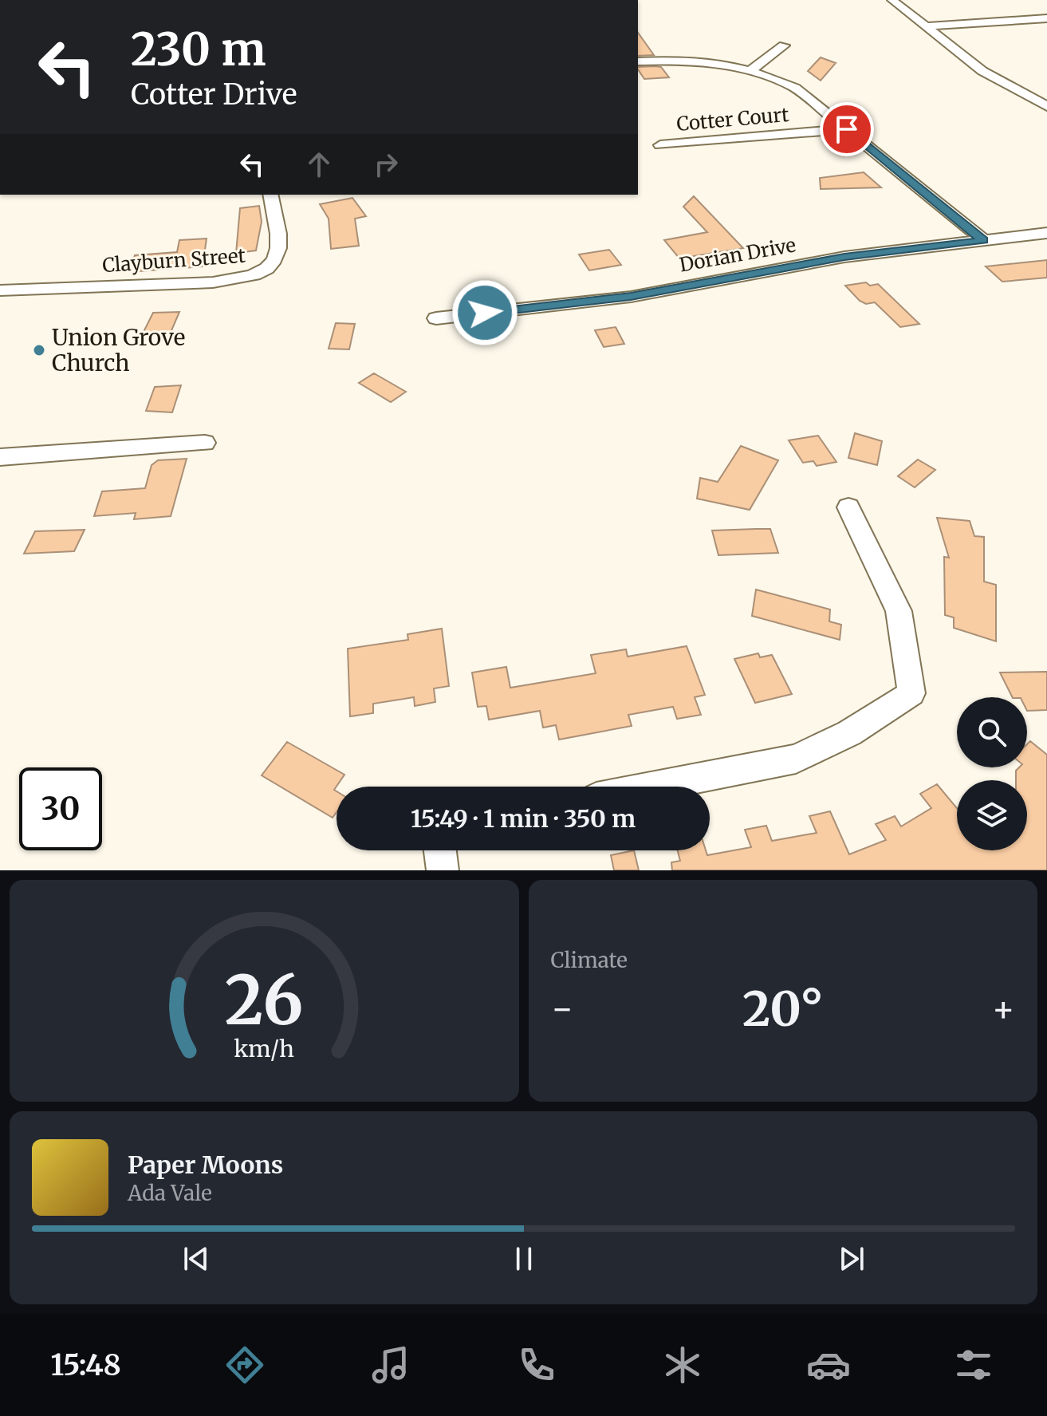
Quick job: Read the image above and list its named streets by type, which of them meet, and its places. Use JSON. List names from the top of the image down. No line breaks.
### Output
{"streets":{"street":["Cotter Court","Dorian Drive","Clayburn Street"]},"places":["Union Grove Church"],"page":{"turn":["230 m","Cotter Drive"],"limit":"30","trip":"15:49 · 1 min · 350 m","tile":"Climate","heat":["−","20°","+"],"song":["Paper Moons","Ada Vale"],"tabs":"15:48","gauge":["26","km/h"]}}
